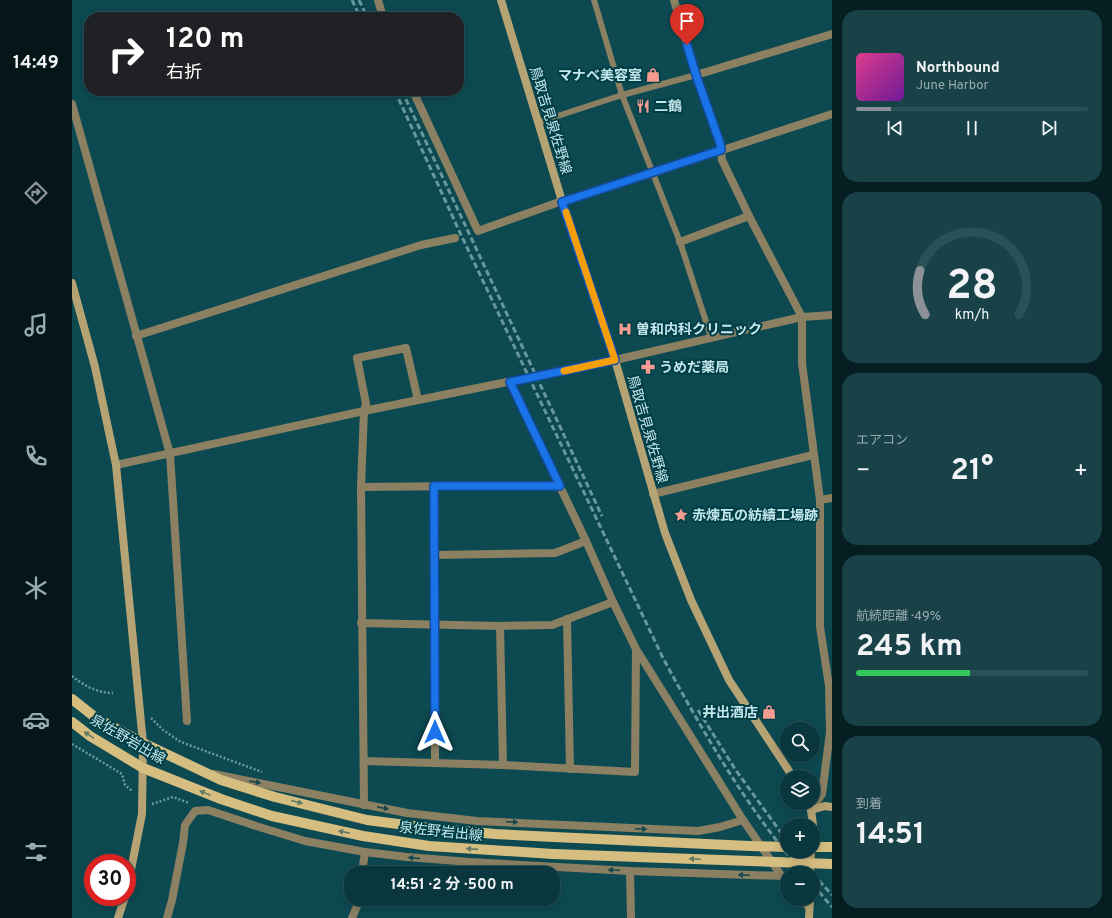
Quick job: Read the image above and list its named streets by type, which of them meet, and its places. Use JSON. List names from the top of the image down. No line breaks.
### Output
{"streets":{"main road":["鳥取吉見泉佐野線","泉佐野岩出線"]},"places":{"shop":["マナベ美容室","井出酒店"],"restaurant":["二鶴"],"hospital":["曽和内科クリニック"],"pharmacy":["うめだ薬局"],"place":["赤煉瓦の紡績工場跡"]},"page":{"tabs":"14:49","turn":["120 m","右折"],"song":["Northbound","June Harbor"],"tile":["エアコン",["航続距離 · 49%","245 km"],["到着","14:51"]],"heat":["−","21°","+"],"map_buttons":["+","−"],"limit":"30","trip":"14:51 · 2 分 · 500 m","gauge":["28","km/h"]}}
